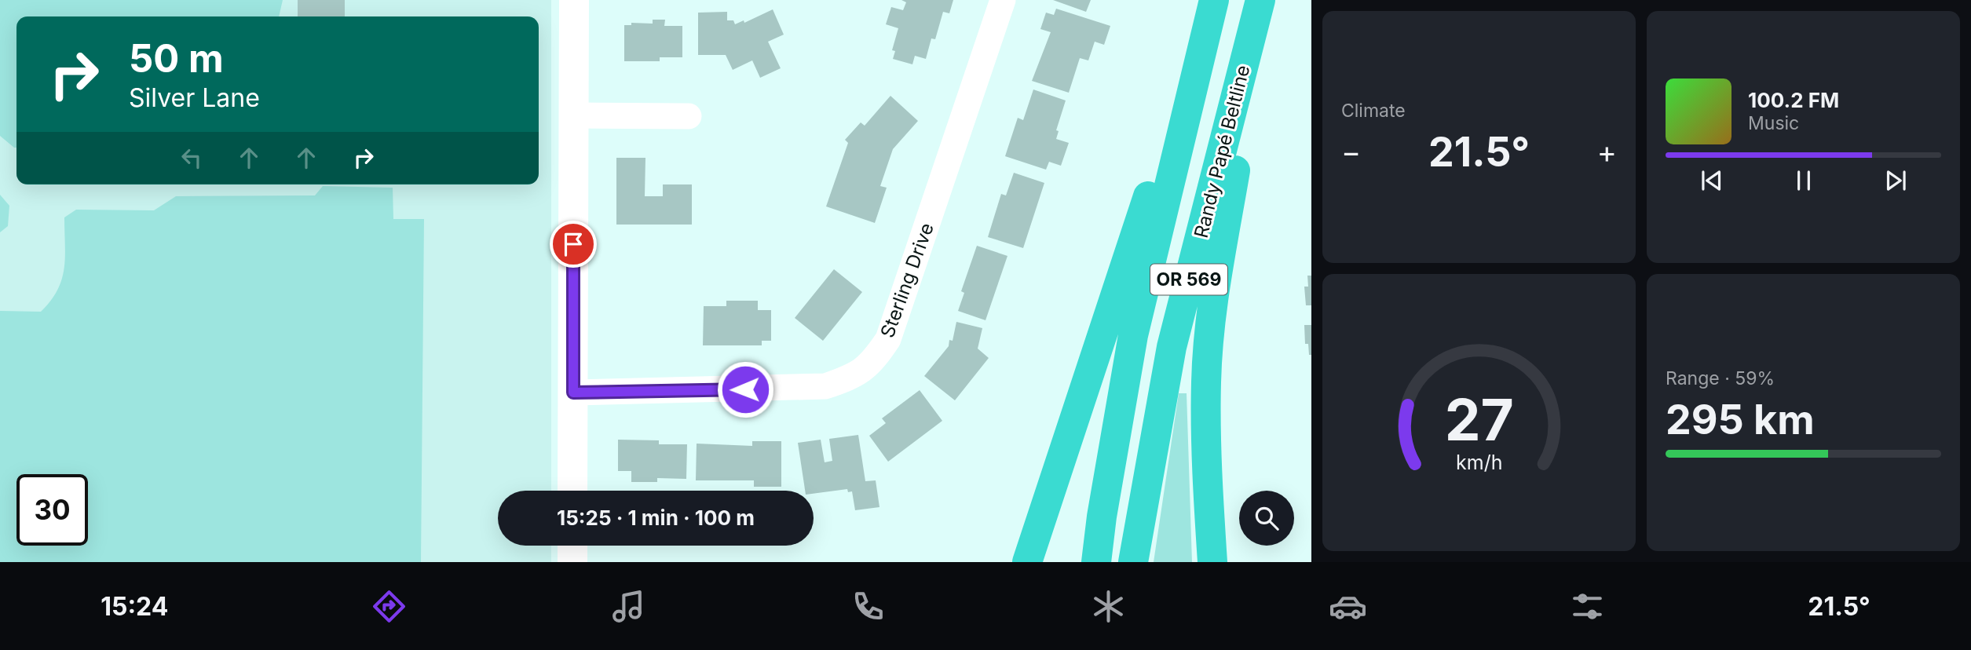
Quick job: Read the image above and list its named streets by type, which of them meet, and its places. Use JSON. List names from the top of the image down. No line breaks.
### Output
{"streets":{"highway":["Randy Papé Beltline","OR 569"],"street":["Sterling Drive"]},"page":{"tile":["Climate",["Range · 59%","295 km"]],"turn":["50 m","Silver Lane"],"song":["100.2 FM","Music"],"heat":["−","21.5°","+"],"limit":"30","trip":"15:25 · 1 min · 100 m","tabs":["15:24","21.5°"],"gauge":["27","km/h"]}}
